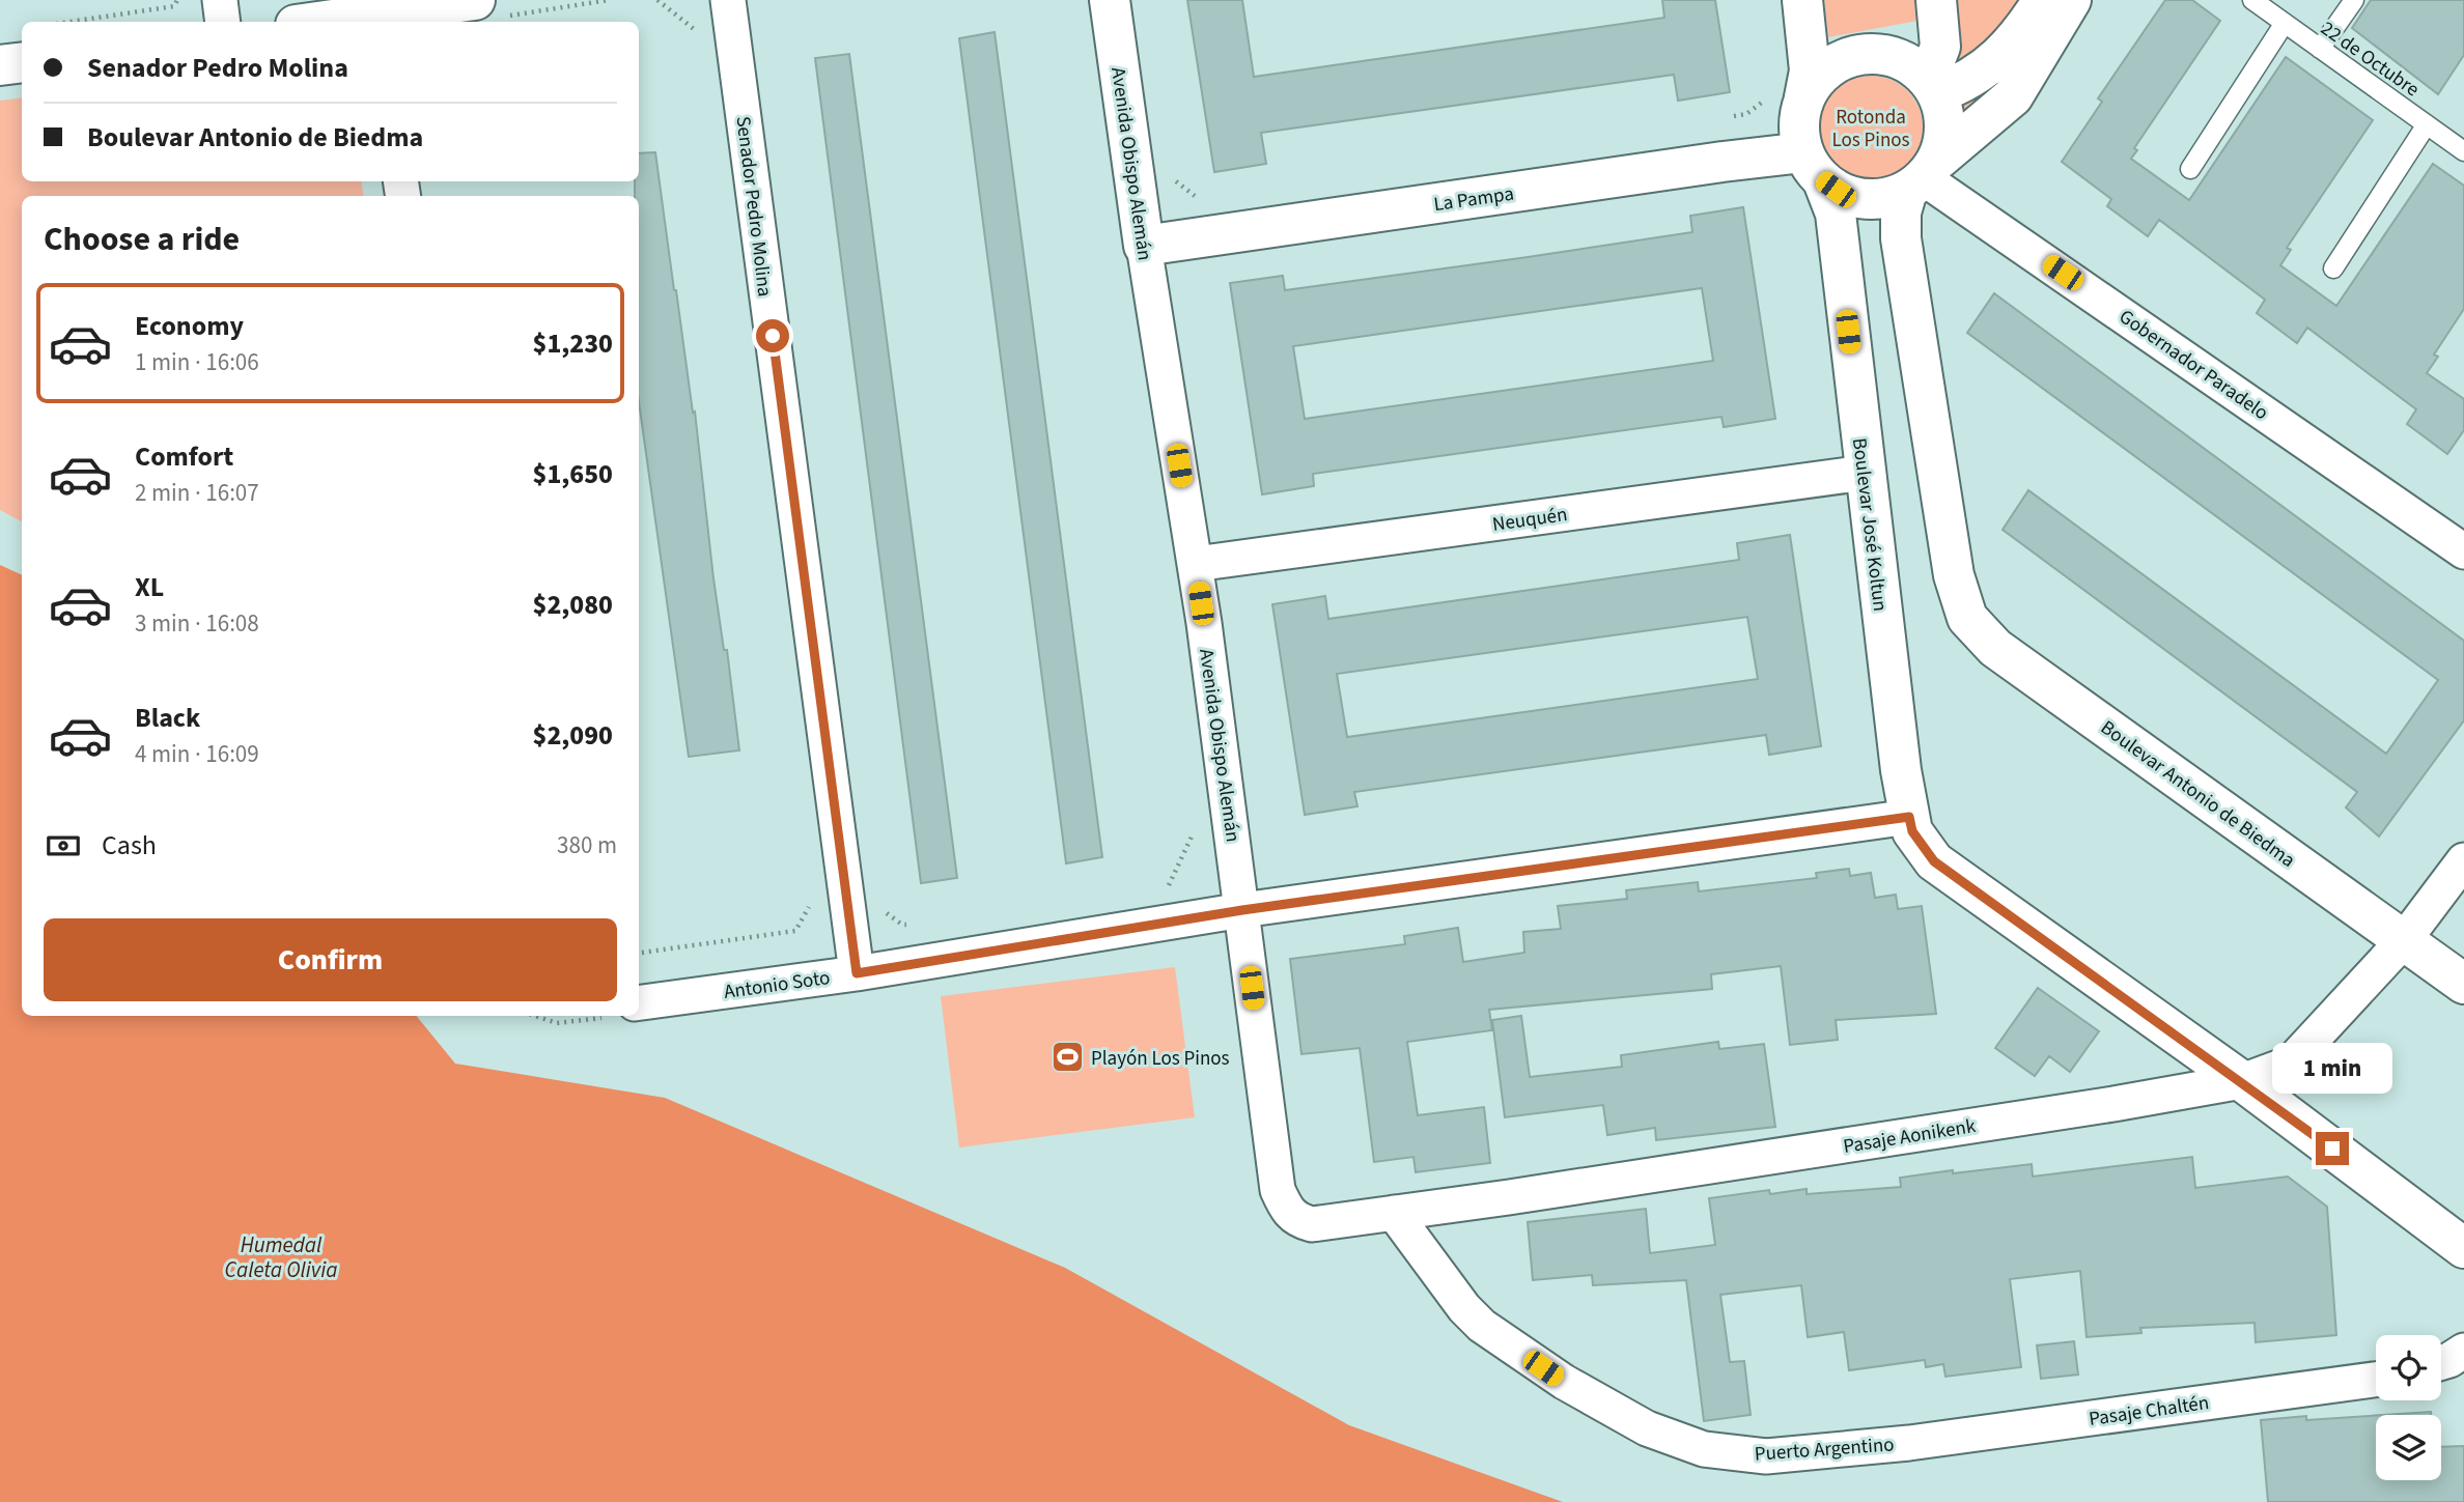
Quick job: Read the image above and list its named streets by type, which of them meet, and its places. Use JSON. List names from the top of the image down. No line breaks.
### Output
{"streets":{"street":["Avenida Obispo Alemán","La Pampa","Senador Pedro Molina","Gobernador Paradelo","Neuquén","Boulevar José Koltun","Boulevar Antonio de Biedma","Antonio Soto","Pasaje Aonikenk","Pasaje Chaltén","Puerto Argentino"],"lane":["22 de Octubre"]},"crossings":[["Avenida Obispo Alemán","La Pampa"],["Avenida Obispo Alemán","Neuquén"],["Avenida Obispo Alemán","Antonio Soto"],["Avenida Obispo Alemán","Pasaje Aonikenk"],["La Pampa","Gobernador Paradelo"],["La Pampa","Boulevar José Koltun"],["La Pampa","Boulevar Antonio de Biedma"],["Senador Pedro Molina","Antonio Soto"],["Gobernador Paradelo","Boulevar José Koltun"],["Gobernador Paradelo","Boulevar Antonio de Biedma"],["Neuquén","Boulevar José Koltun"],["Boulevar José Koltun","Boulevar Antonio de Biedma"],["Boulevar José Koltun","Antonio Soto"],["Boulevar José Koltun","Pasaje Aonikenk"],["Boulevar Antonio de Biedma","Pasaje Aonikenk"],["Pasaje Aonikenk","Puerto Argentino"],["Pasaje Chaltén","Puerto Argentino"]],"water":["Humedal Caleta Olivia"],"parks":["Rotonda Los Pinos"],"places":{"sports":["Playón Los Pinos"]},"page":{"banner":["Senador Pedro Molina","Boulevar Antonio de Biedma"],"heading":"Choose a ride","list":[{"name":"Economy","note":"1 min · 16:06","value":"$1,230"},{"name":"Comfort","note":"2 min · 16:07","value":"$1,650"},{"name":"XL","note":"3 min · 16:08","value":"$2,080"},{"name":"Black","note":"4 min · 16:09","value":"$2,090"}],"pay":["Cash","380 m"],"buttons":"Confirm","bubble":"1 min"}}
